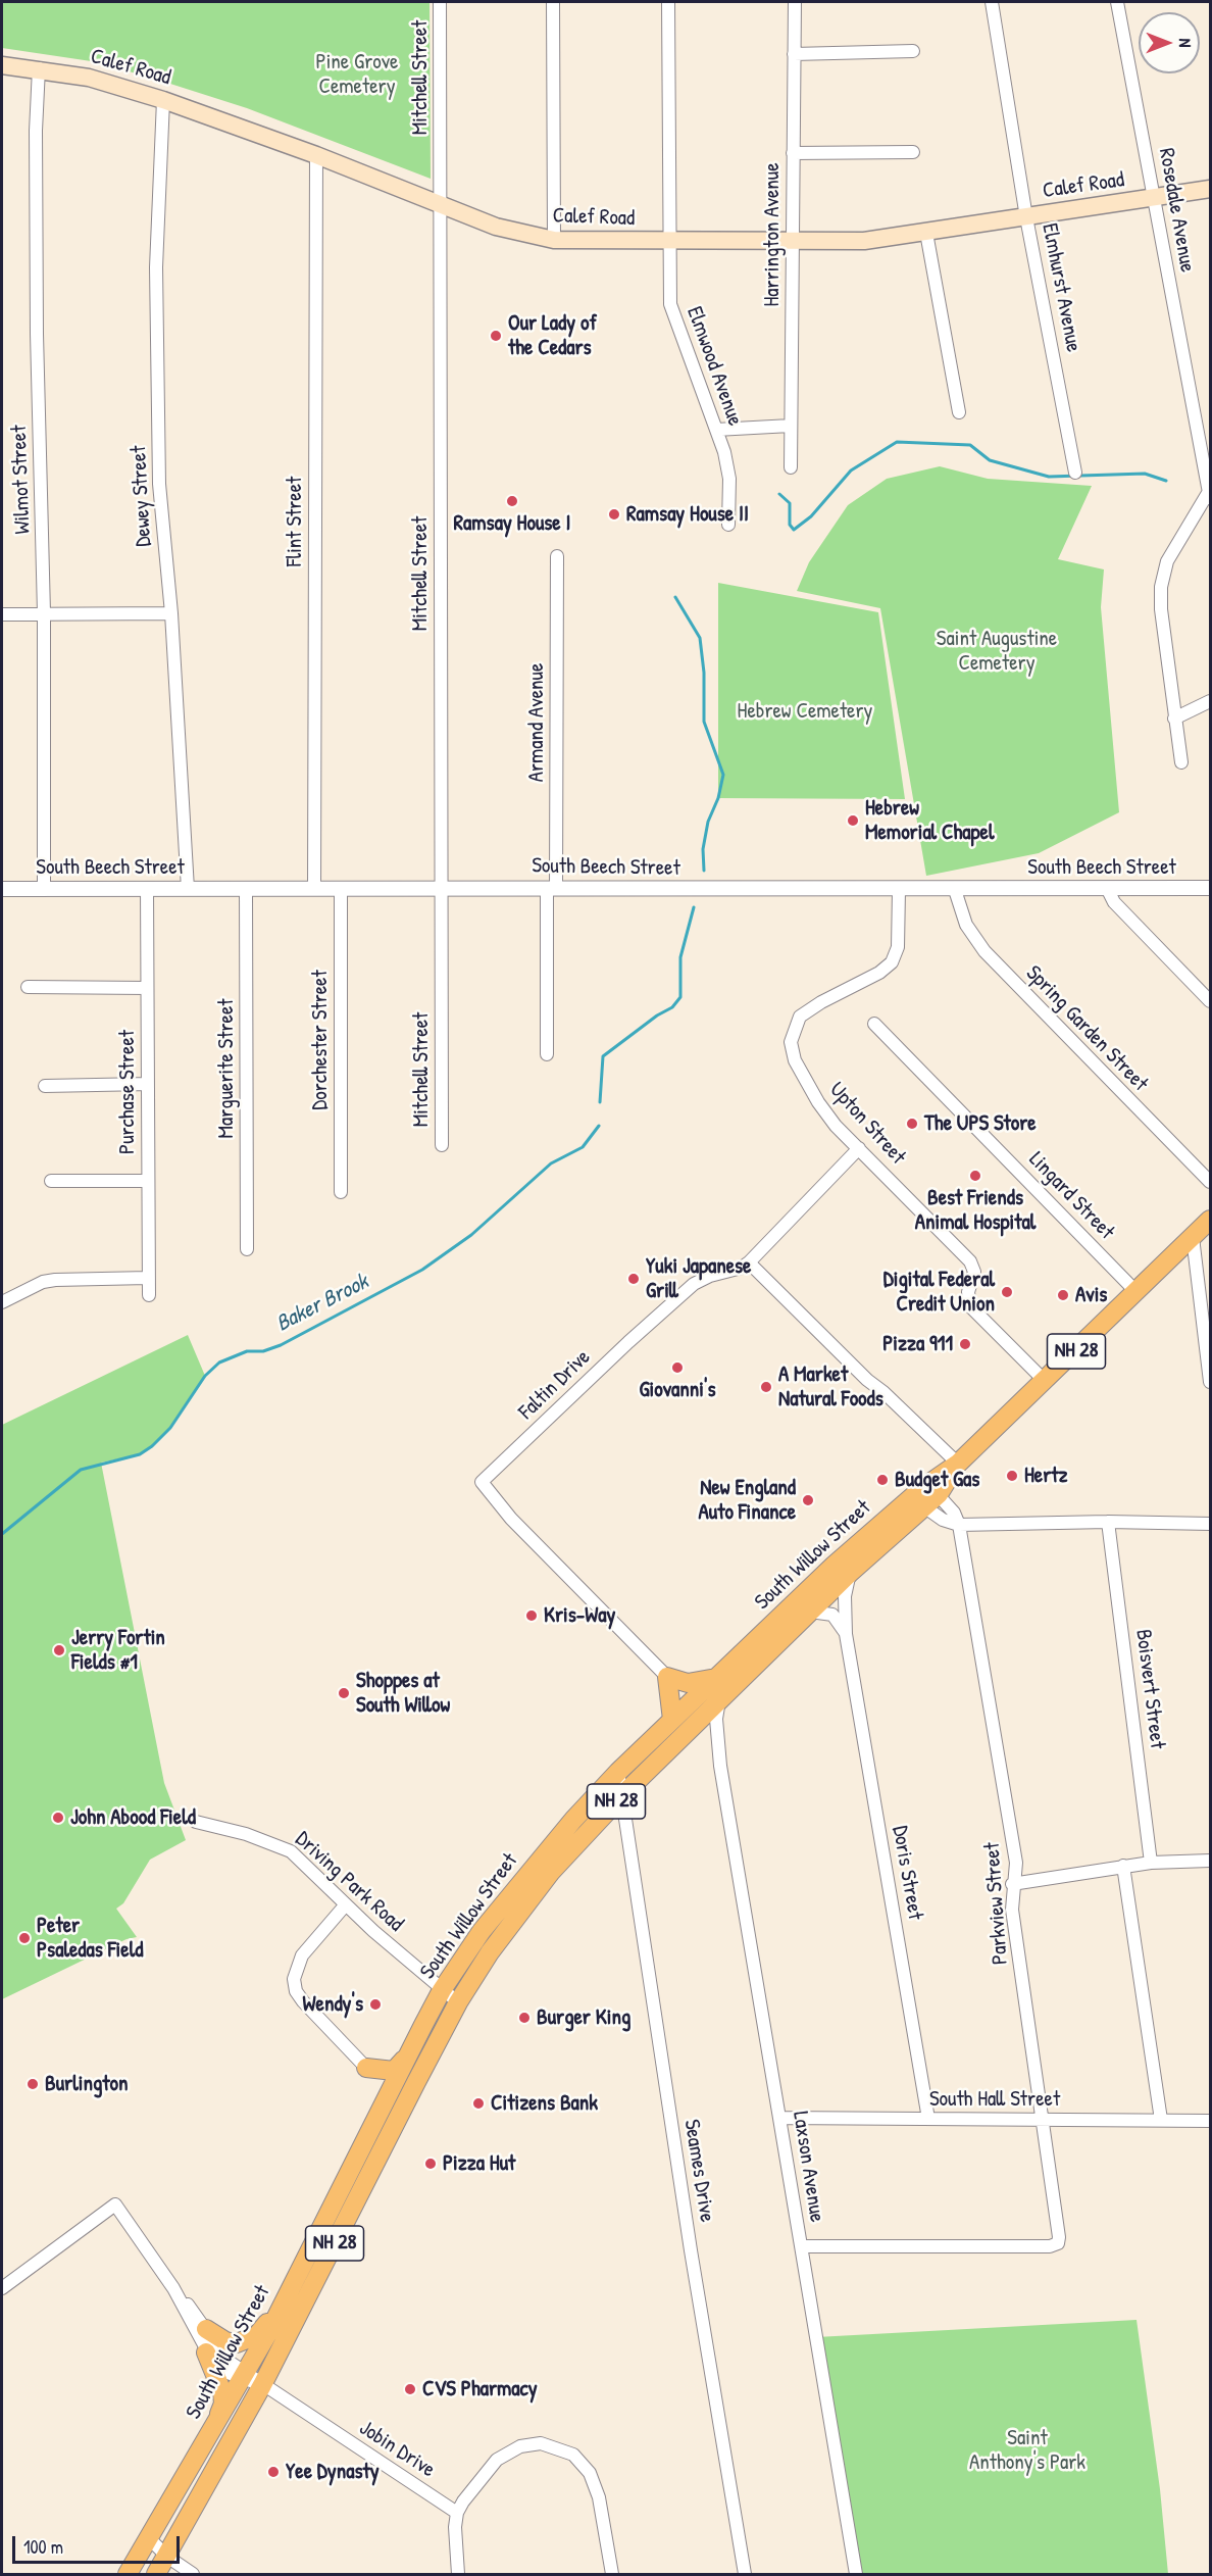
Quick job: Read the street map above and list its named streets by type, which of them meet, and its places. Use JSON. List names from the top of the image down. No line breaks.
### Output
{"streets":{"main road":["Calef Road","NH 28","South Willow Street"],"street":["Mitchell Street","Rosedale Avenue","Harrington Avenue","Elmhurst Avenue","Elmwood Avenue","Wilmot Street","Dewey Street","Flint Street","Armand Avenue","South Beech Street","Spring Garden Street","Dorchester Street","Marguerite Street","Purchase Street","Upton Street","Lingard Street","Faltin Drive","Boisvert Street","Doris Street","Driving Park Road","Parkview Street","South Hall Street","Laxson Avenue","Seames Drive","Jobin Drive"]},"crossings":[["Calef Road","Mitchell Street"],["Calef Road","Rosedale Avenue"],["Calef Road","Harrington Avenue"],["Calef Road","Elmhurst Avenue"],["Calef Road","Elmwood Avenue"],["Calef Road","Wilmot Street"],["Calef Road","Dewey Street"],["Calef Road","Flint Street"],["Mitchell Street","South Beech Street"],["Wilmot Street","South Beech Street"],["Dewey Street","South Beech Street"],["Flint Street","South Beech Street"],["Armand Avenue","South Beech Street"],["South Beech Street","Spring Garden Street"],["South Beech Street","Dorchester Street"],["South Beech Street","Marguerite Street"],["South Beech Street","Purchase Street"],["South Beech Street","Upton Street"],["Upton Street","Faltin Drive"],["Upton Street","South Willow Street"],["Lingard Street","South Willow Street"],["South Willow Street","Doris Street"],["South Willow Street","Driving Park Road"],["South Willow Street","Laxson Avenue"],["South Willow Street","Seames Drive"],["South Willow Street","Jobin Drive"],["Doris Street","South Hall Street"],["Parkview Street","South Hall Street"],["Parkview Street","Laxson Avenue"],["South Hall Street","Laxson Avenue"]],"water":["Baker Brook"],"parks":["Pine Grove Cemetery","Saint Augustine Cemetery","Hebrew Cemetery","Saint Anthony's Park"],"places":["Our Lady of the Cedars","Ramsay House I","Ramsay House II","Hebrew Memorial Chapel","The UPS Store","Best Friends Animal Hospital","Yuki Japanese Grill","Digital Federal Credit Union","Avis","Pizza 911","Giovanni's","A Market Natural Foods","Hertz","Budget Gas","New England Auto Finance","Kris-Way","Jerry Fortin Fields #1","Shoppes at South Willow","John Abood Field","Peter Psaledas Field","Wendy's","Burger King","Burlington","Citizens Bank","Pizza Hut","CVS Pharmacy","Yee Dynasty"],"scale_bar":"100 m","north":"right"}
